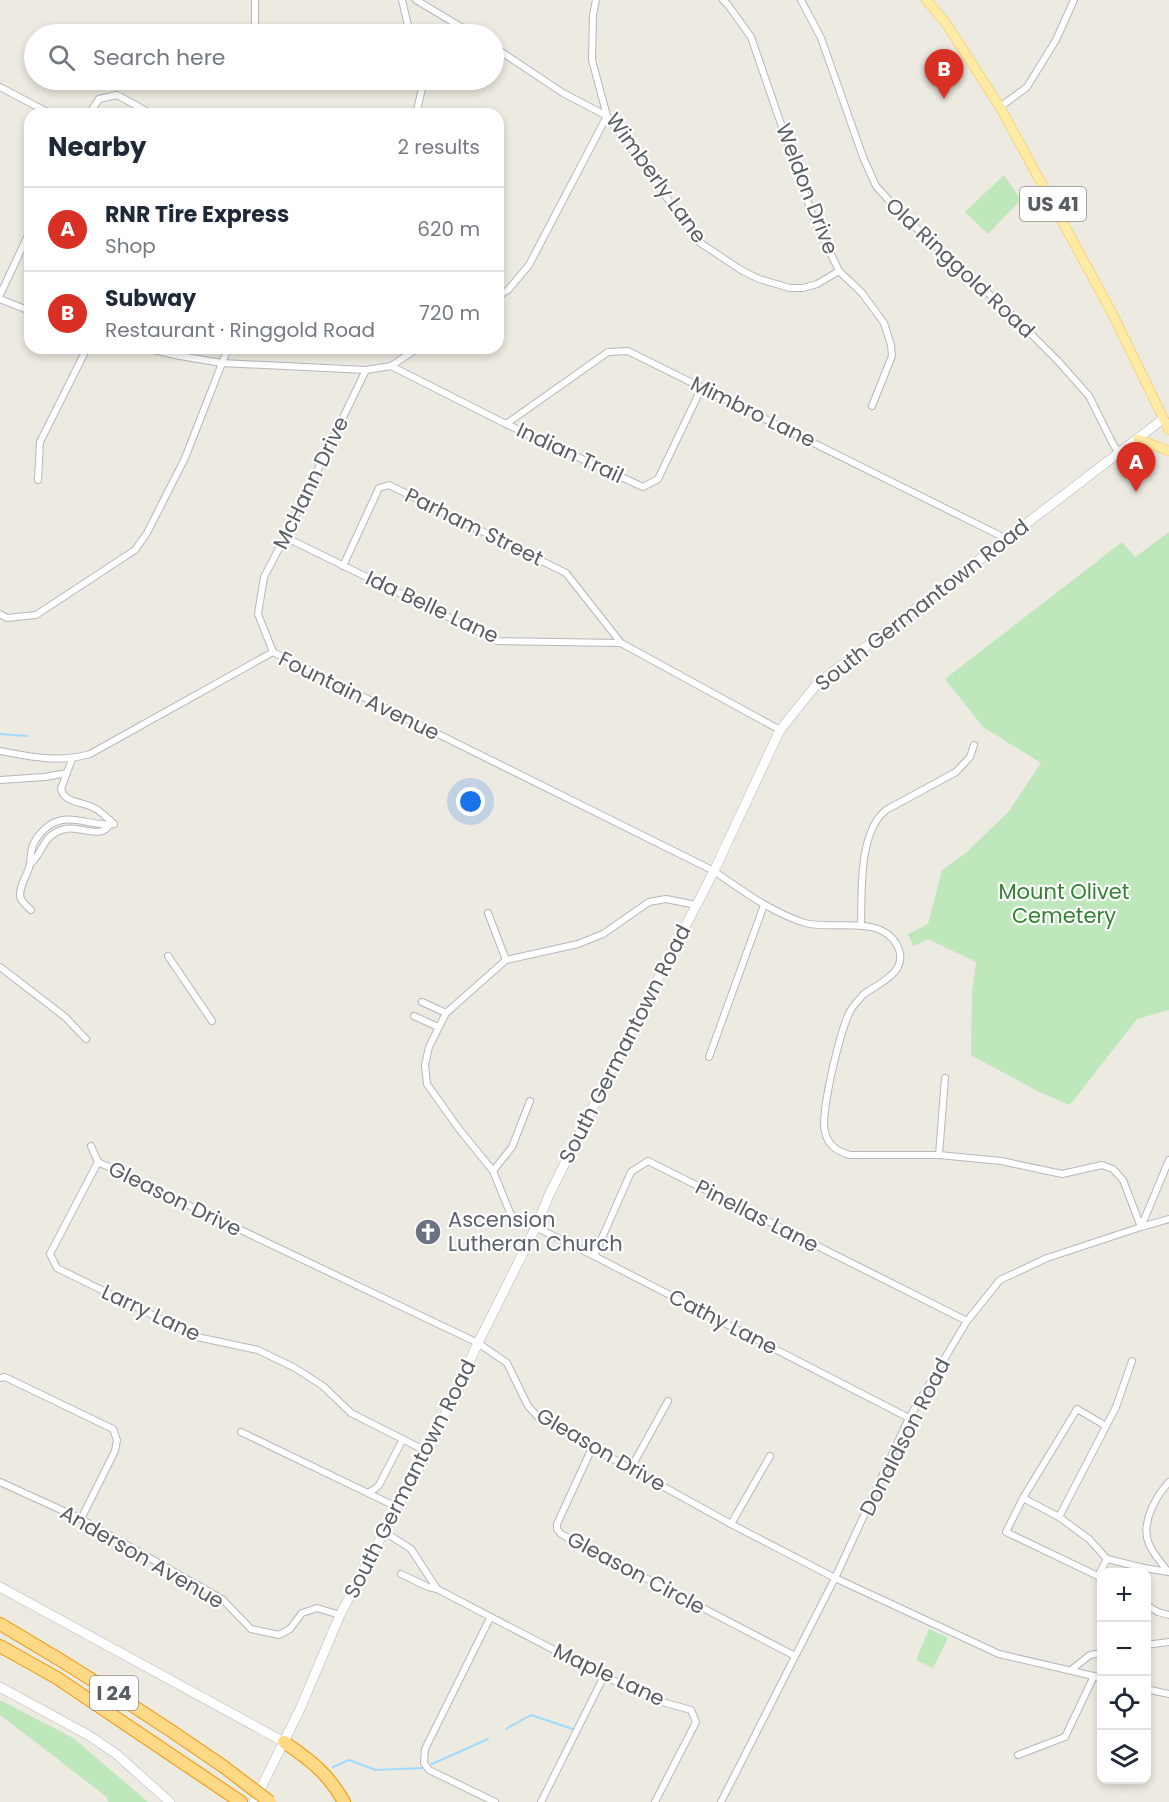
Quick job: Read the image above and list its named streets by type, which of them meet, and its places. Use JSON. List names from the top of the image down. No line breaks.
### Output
{"streets":{"highway":["I 24"],"main road":["US 41","South Germantown Road"],"street":["Wimberly Lane","Weldon Drive","Old Ringgold Road","Mimbro Lane","Indian Trail","McHann Drive","Parham Street","Ida Belle Lane","Fountain Avenue","Gleason Drive","Pinellas Lane","Larry Lane","Cathy Lane","Donaldson Road","Anderson Avenue","Gleason Circle","Maple Lane"]},"crossings":[["Wimberly Lane","Weldon Drive"],["US 41","South Germantown Road"],["Old Ringgold Road","South Germantown Road"],["Mimbro Lane","Indian Trail"],["Mimbro Lane","South Germantown Road"],["McHann Drive","Ida Belle Lane"],["McHann Drive","Fountain Avenue"],["Parham Street","Ida Belle Lane"],["South Germantown Road","Ida Belle Lane"],["South Germantown Road","Fountain Avenue"],["South Germantown Road","Gleason Drive"],["South Germantown Road","Larry Lane"],["South Germantown Road","Cathy Lane"],["South Germantown Road","Anderson Avenue"],["South Germantown Road","Maple Lane"],["Gleason Drive","Larry Lane"],["Gleason Drive","Donaldson Road"],["Gleason Drive","Gleason Circle"],["Pinellas Lane","Cathy Lane"],["Pinellas Lane","Donaldson Road"],["Cathy Lane","Donaldson Road"],["Donaldson Road","Gleason Circle"]],"parks":["Mount Olivet Cemetery"],"places":{"church":["Ascension Lutheran Church"]},"page":{"search":"Search here","pins":["B","A"],"heading":["Nearby","2 results"],"list":[{"mark":"A","name":"RNR Tire Express","note":"Shop","value":"620 m"},{"mark":"B","name":"Subway","note":"Restaurant · Ringgold Road","value":"720 m"}],"map_buttons":["+","−"]}}
